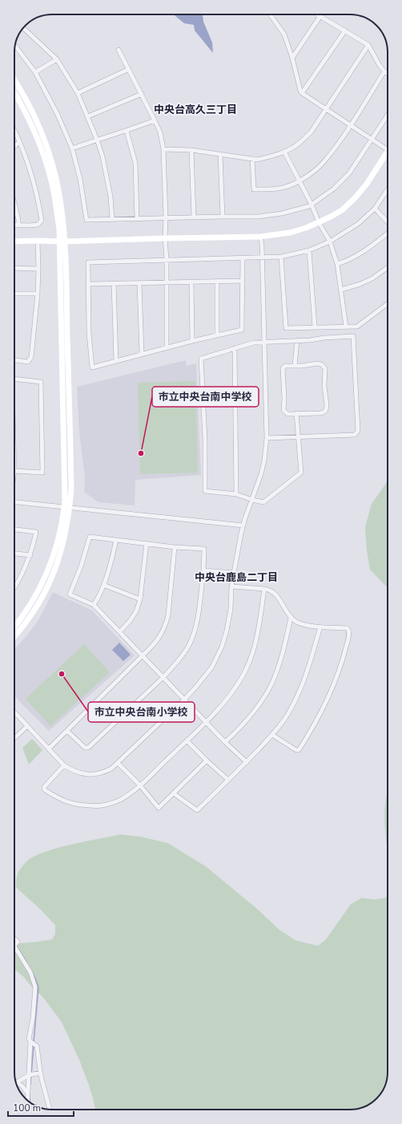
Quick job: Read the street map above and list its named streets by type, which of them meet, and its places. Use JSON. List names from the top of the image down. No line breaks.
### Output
{"districts":["中央台高久三丁目","中央台鹿島二丁目"],"places":["市立中央台南中学校","市立中央台南小学校"],"scale_bar":"100 m"}
